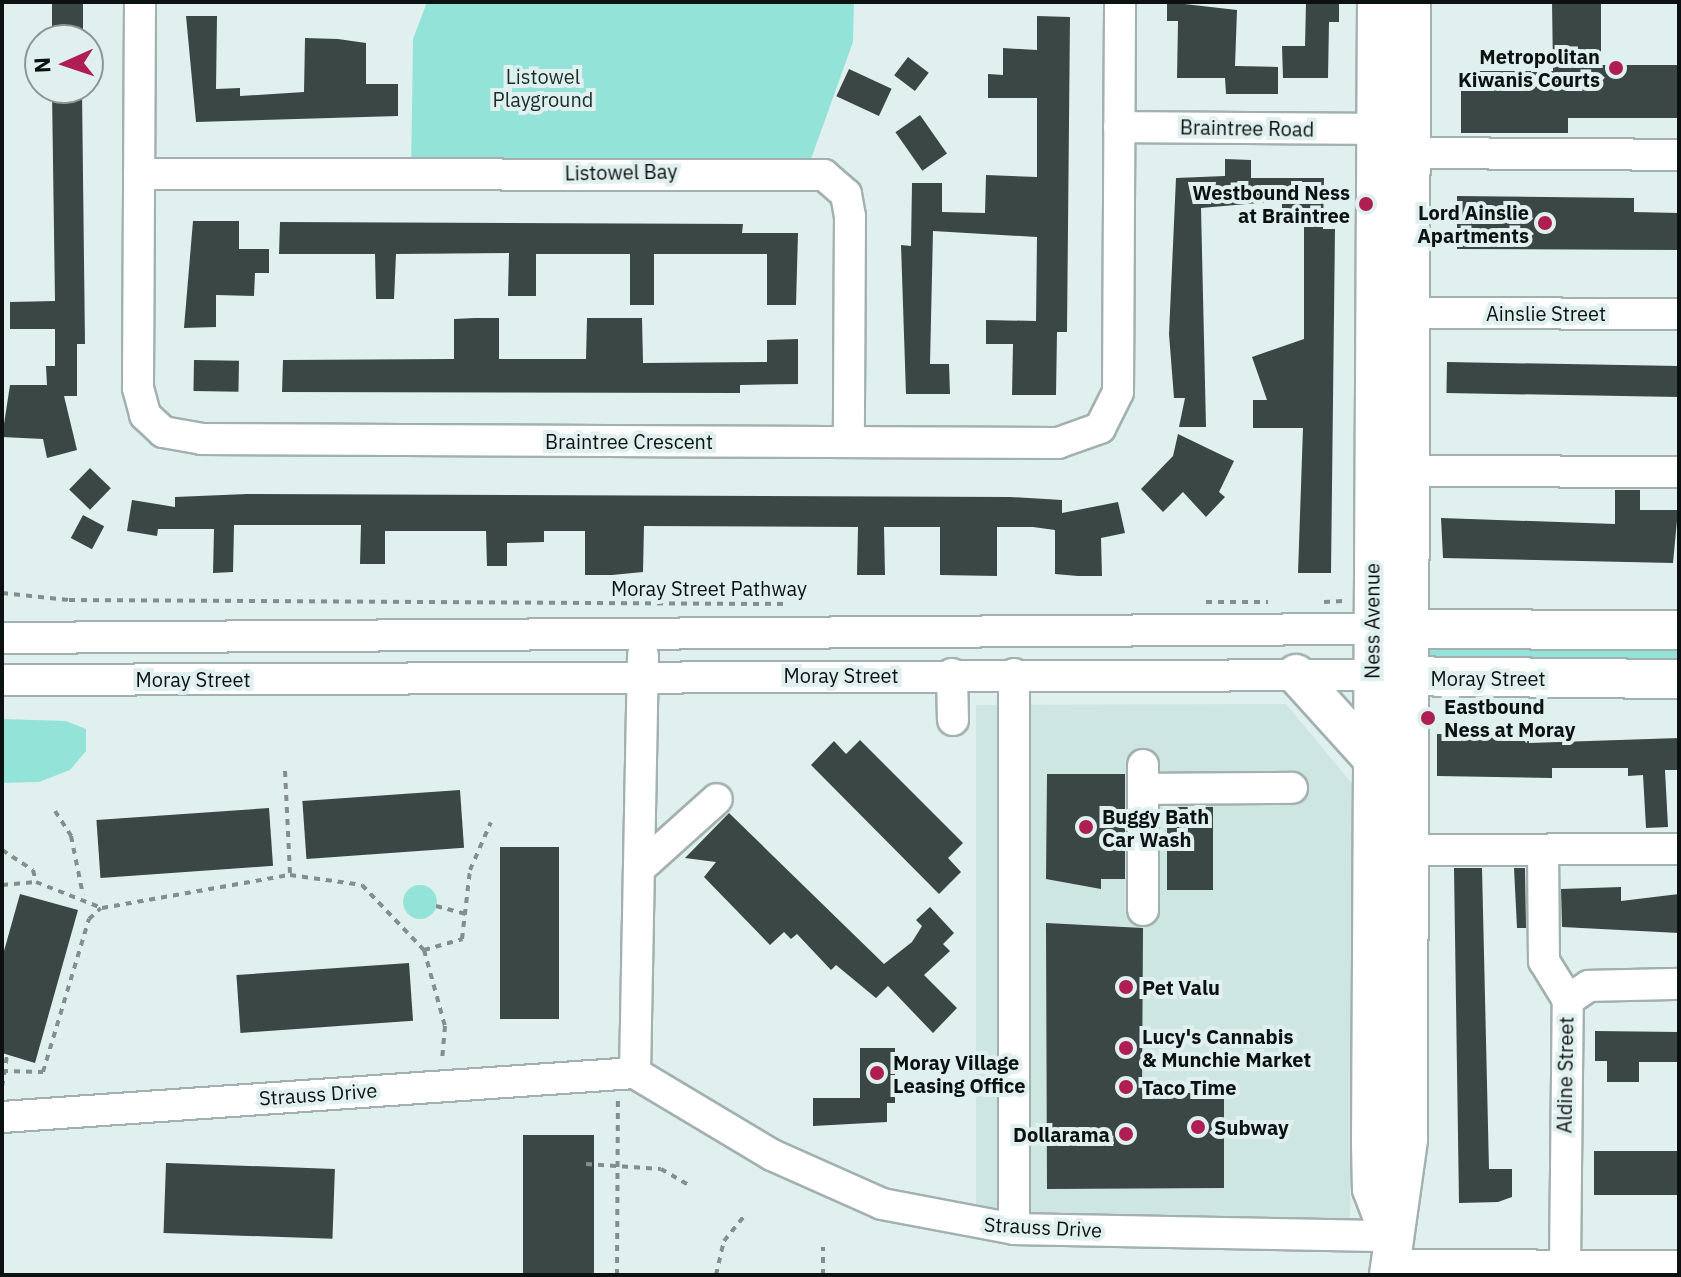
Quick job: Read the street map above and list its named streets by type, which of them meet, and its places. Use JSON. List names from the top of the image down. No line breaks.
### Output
{"streets":{"main road":["Ness Avenue","Moray Street"],"street":["Braintree Road","Listowel Bay","Ainslie Street","Braintree Crescent","Aldine Street","Strauss Drive"],"path":["Moray Street Pathway"]},"crossings":[["Braintree Road","Braintree Crescent"],["Braintree Road","Ness Avenue"],["Listowel Bay","Braintree Crescent"],["Ainslie Street","Ness Avenue"],["Ness Avenue","Moray Street"],["Ness Avenue","Strauss Drive"],["Aldine Street","Strauss Drive"]],"parks":["Listowel Playground"],"places":["Metropolitan Kiwanis Courts","Westbound Ness at Braintree","Lord Ainslie Apartments","Eastbound Ness at Moray","Buggy Bath Car Wash","Pet Valu","Lucy's Cannabis & Munchie Market","Moray Village Leasing Office","Taco Time","Subway","Dollarama"],"north":"left"}
